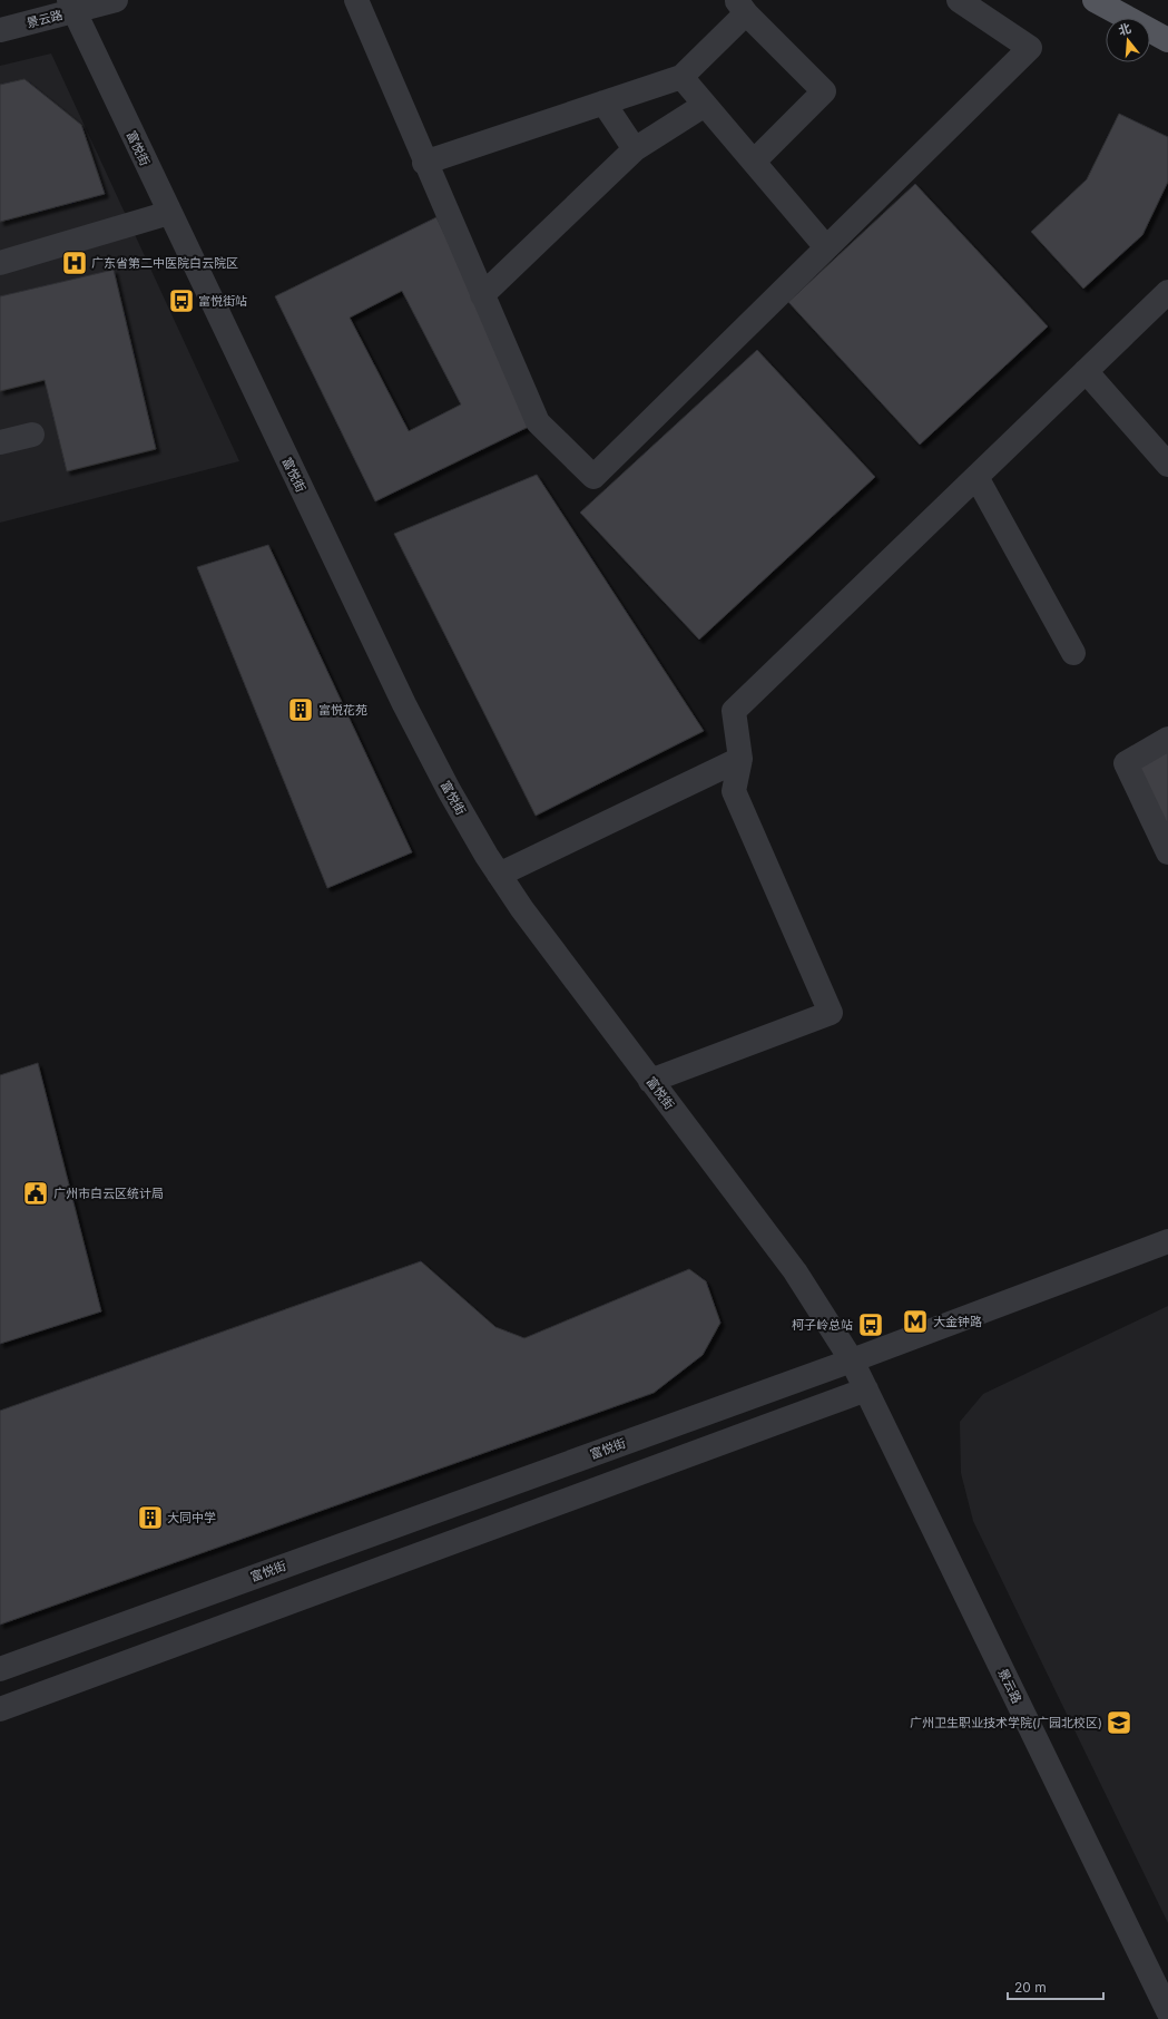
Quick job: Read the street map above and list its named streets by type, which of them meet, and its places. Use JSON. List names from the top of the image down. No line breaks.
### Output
{"streets":{"street":["景云路","富悦街"]},"crossings":[["景云路","富悦街"]],"places":{"hospital":["广东省第二中医院白云院区"],"bus stop":["富悦街站","柯子岭总站"],"building":["富悦花苑","大同中学"],"public building":["广州市白云区统计局"],"metro station":["大金钟路"],"school or university":["广州卫生职业技术学院(广园北校区)"]},"scale_bar":"20 m","north":"top"}
